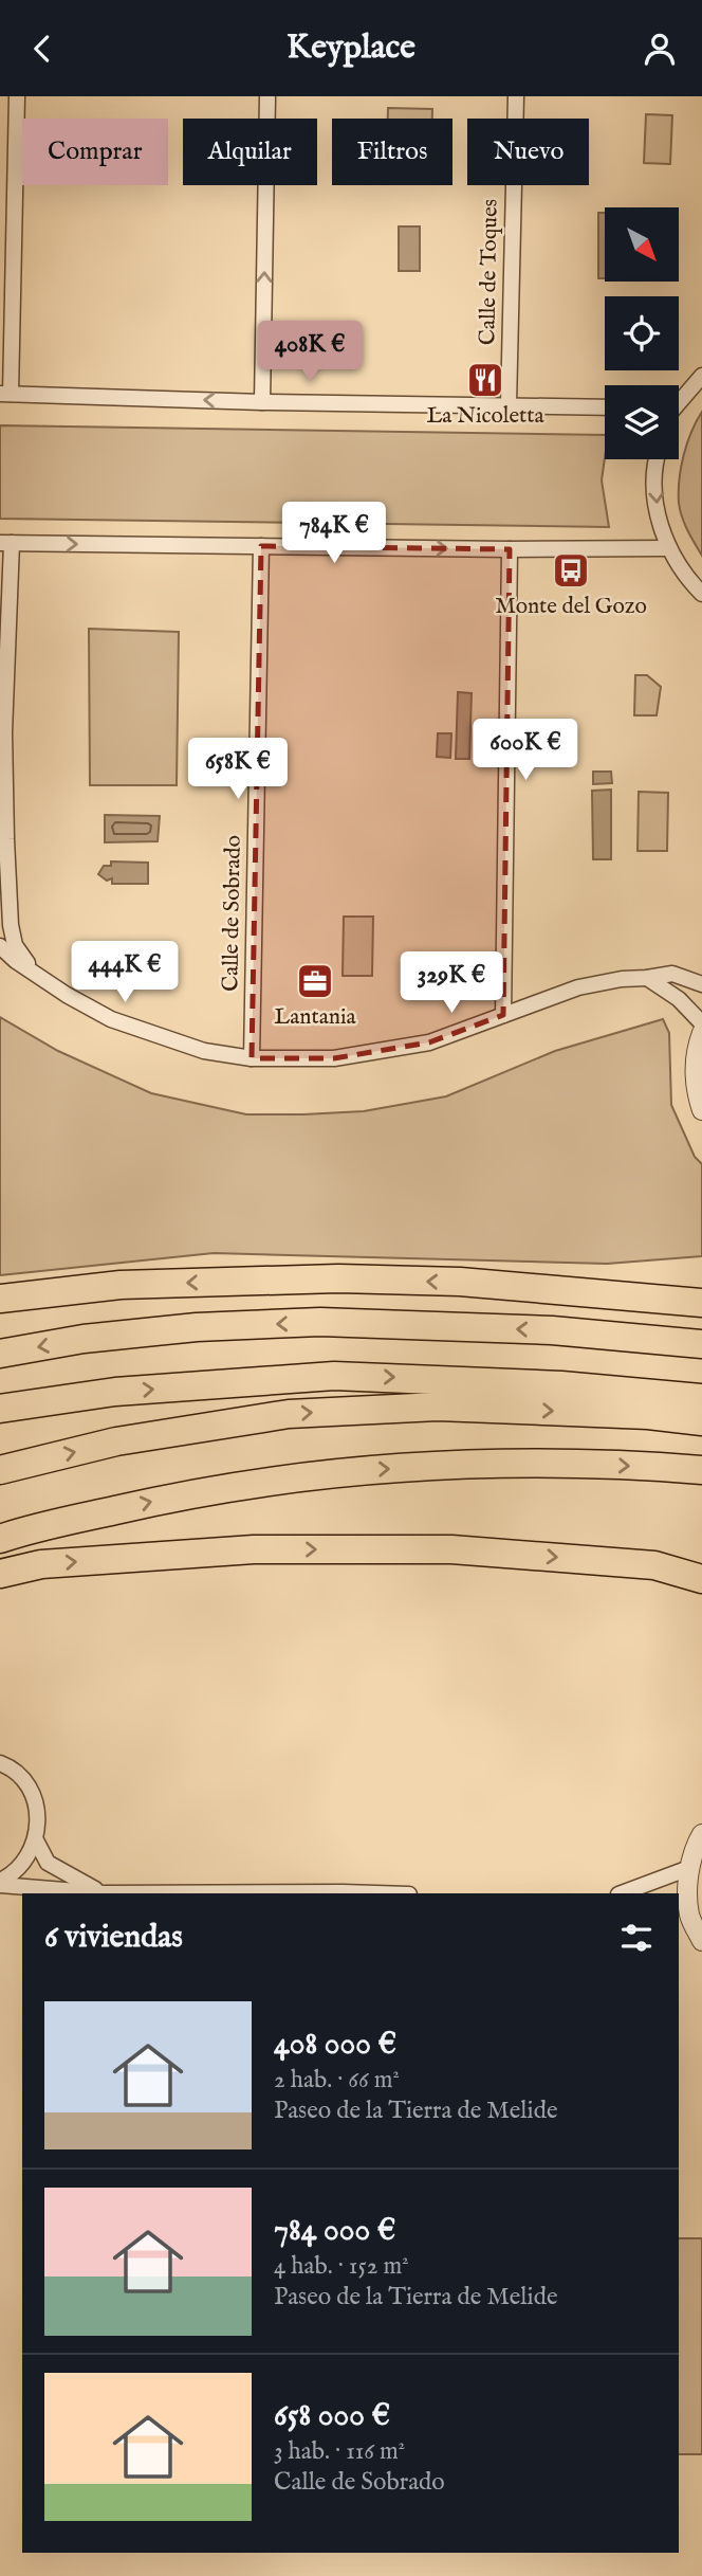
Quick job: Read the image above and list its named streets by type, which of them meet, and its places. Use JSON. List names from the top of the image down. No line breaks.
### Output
{"streets":{"street":["Calle de Toques","Calle de Sobrado"]},"places":{"restaurant":["La Nicoletta"],"bus stop":["Monte del Gozo"],"office":["Lantania"]},"north":"bottom right","page":{"header":"Keyplace","chip":["Comprar","Alquilar","Filtros","Nuevo"],"price":["408K €","784K €","600K €","658K €","444K €","329K €"],"heading":"6 viviendas","list":[{"name":"408 000 €","note":"2 hab. · 66 m² · Paseo de la Tierra de Melide"},{"name":"784 000 €","note":"4 hab. · 152 m² · Paseo de la Tierra de Melide"},{"name":"658 000 €","note":"3 hab. · 116 m² · Calle de Sobrado"}]}}
